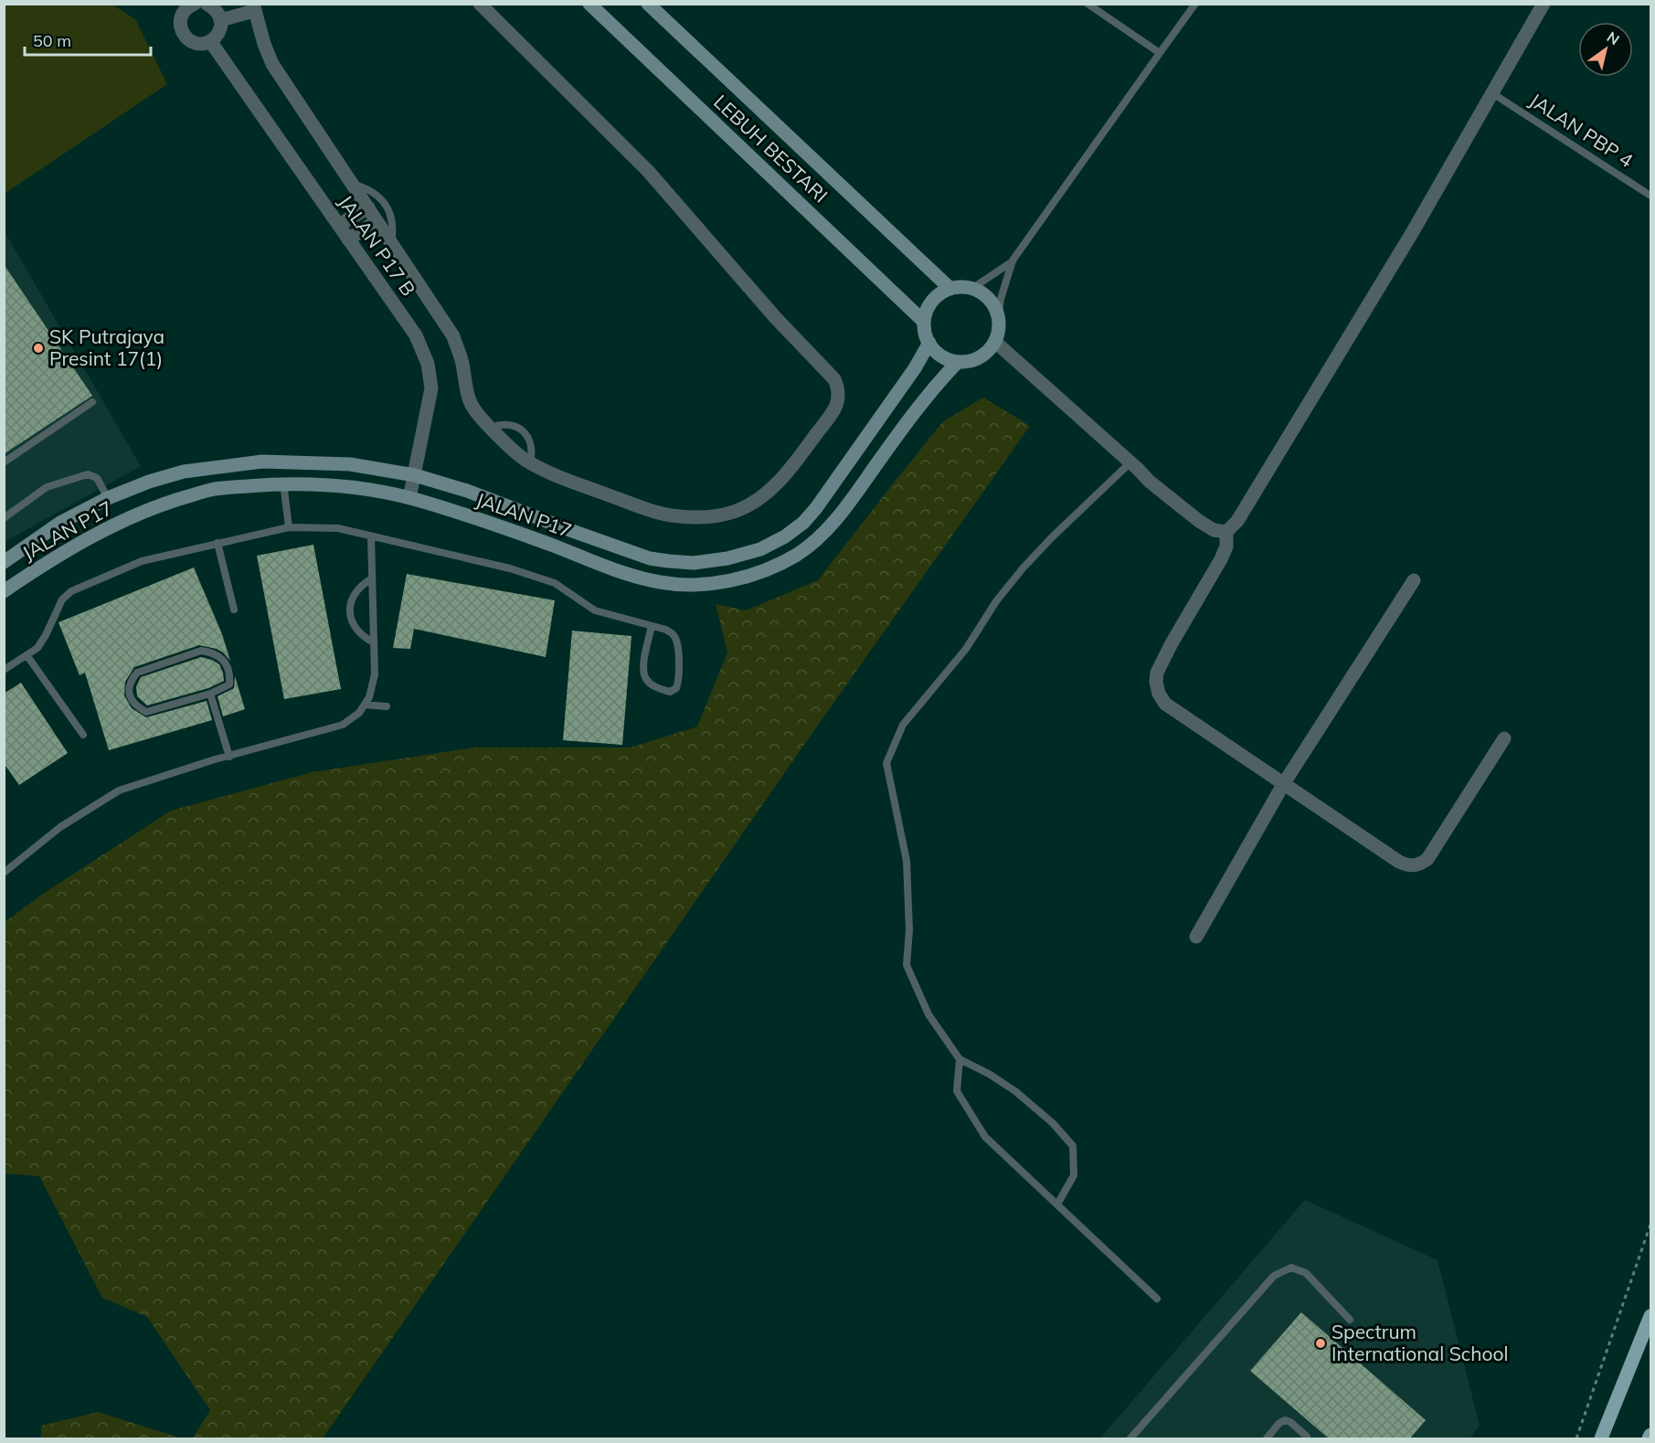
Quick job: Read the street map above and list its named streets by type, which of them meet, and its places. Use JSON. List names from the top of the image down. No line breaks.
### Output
{"streets":{"street":["LEBUH BESTARI","JALAN P17 B","JALAN P17"],"lane":["JALAN PBP 4"]},"crossings":[["LEBUH BESTARI","JALAN P17"],["JALAN P17 B","JALAN P17"]],"places":["SK Putrajaya Presint 17(1)","Spectrum International School"],"scale_bar":"50 m","north":"top right"}
